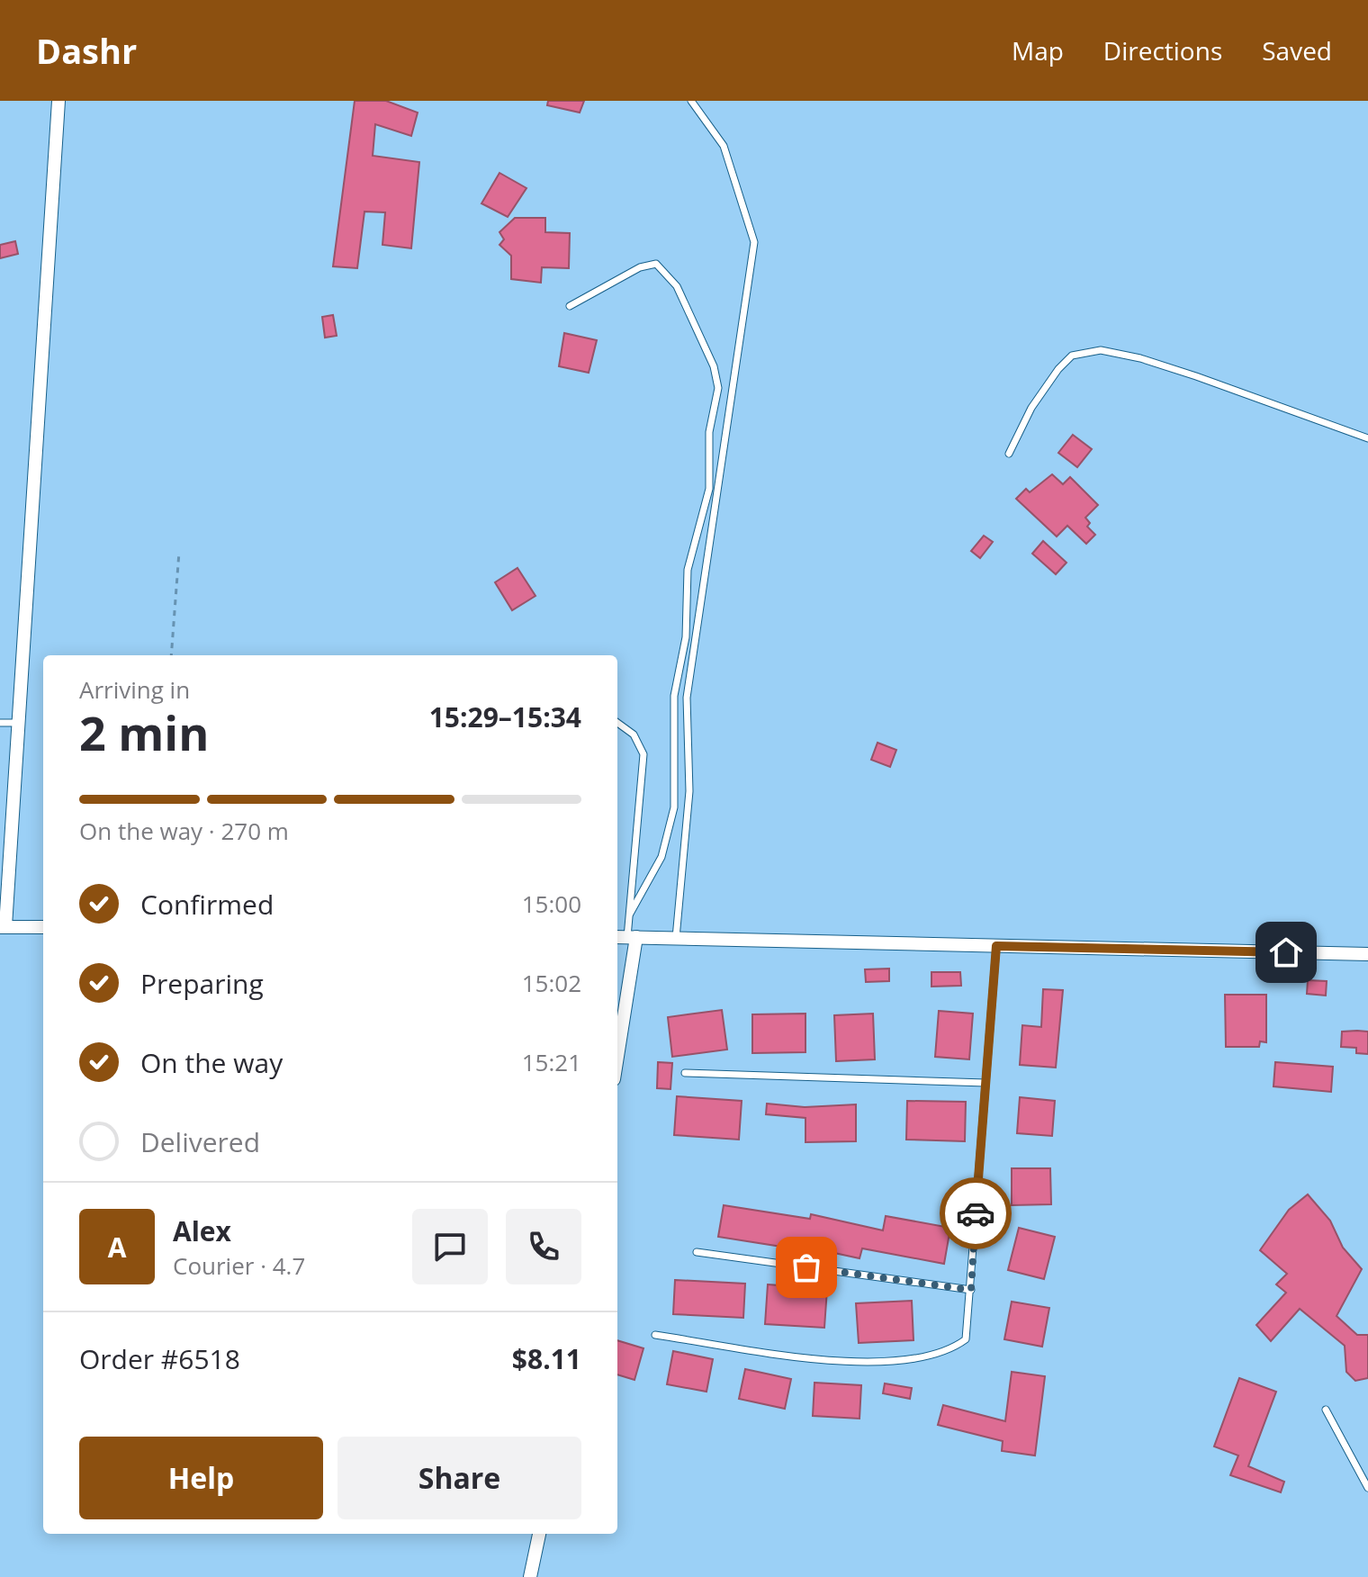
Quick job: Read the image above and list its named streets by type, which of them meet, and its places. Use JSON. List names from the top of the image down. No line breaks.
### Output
{"page":{"header":"Dashr","nav":["Map","Directions","Saved"],"heading":["2 min","Arriving in","15:29–15:34"],"panel":["Alex","Courier · 4.7","Order #6518","$8.11"],"bar":"On the way · 270 m","list":[["Confirmed","15:00"],["Preparing","15:02"],["On the way","15:21"],"Delivered"],"round":"A","buttons":["Help","Share"]}}
